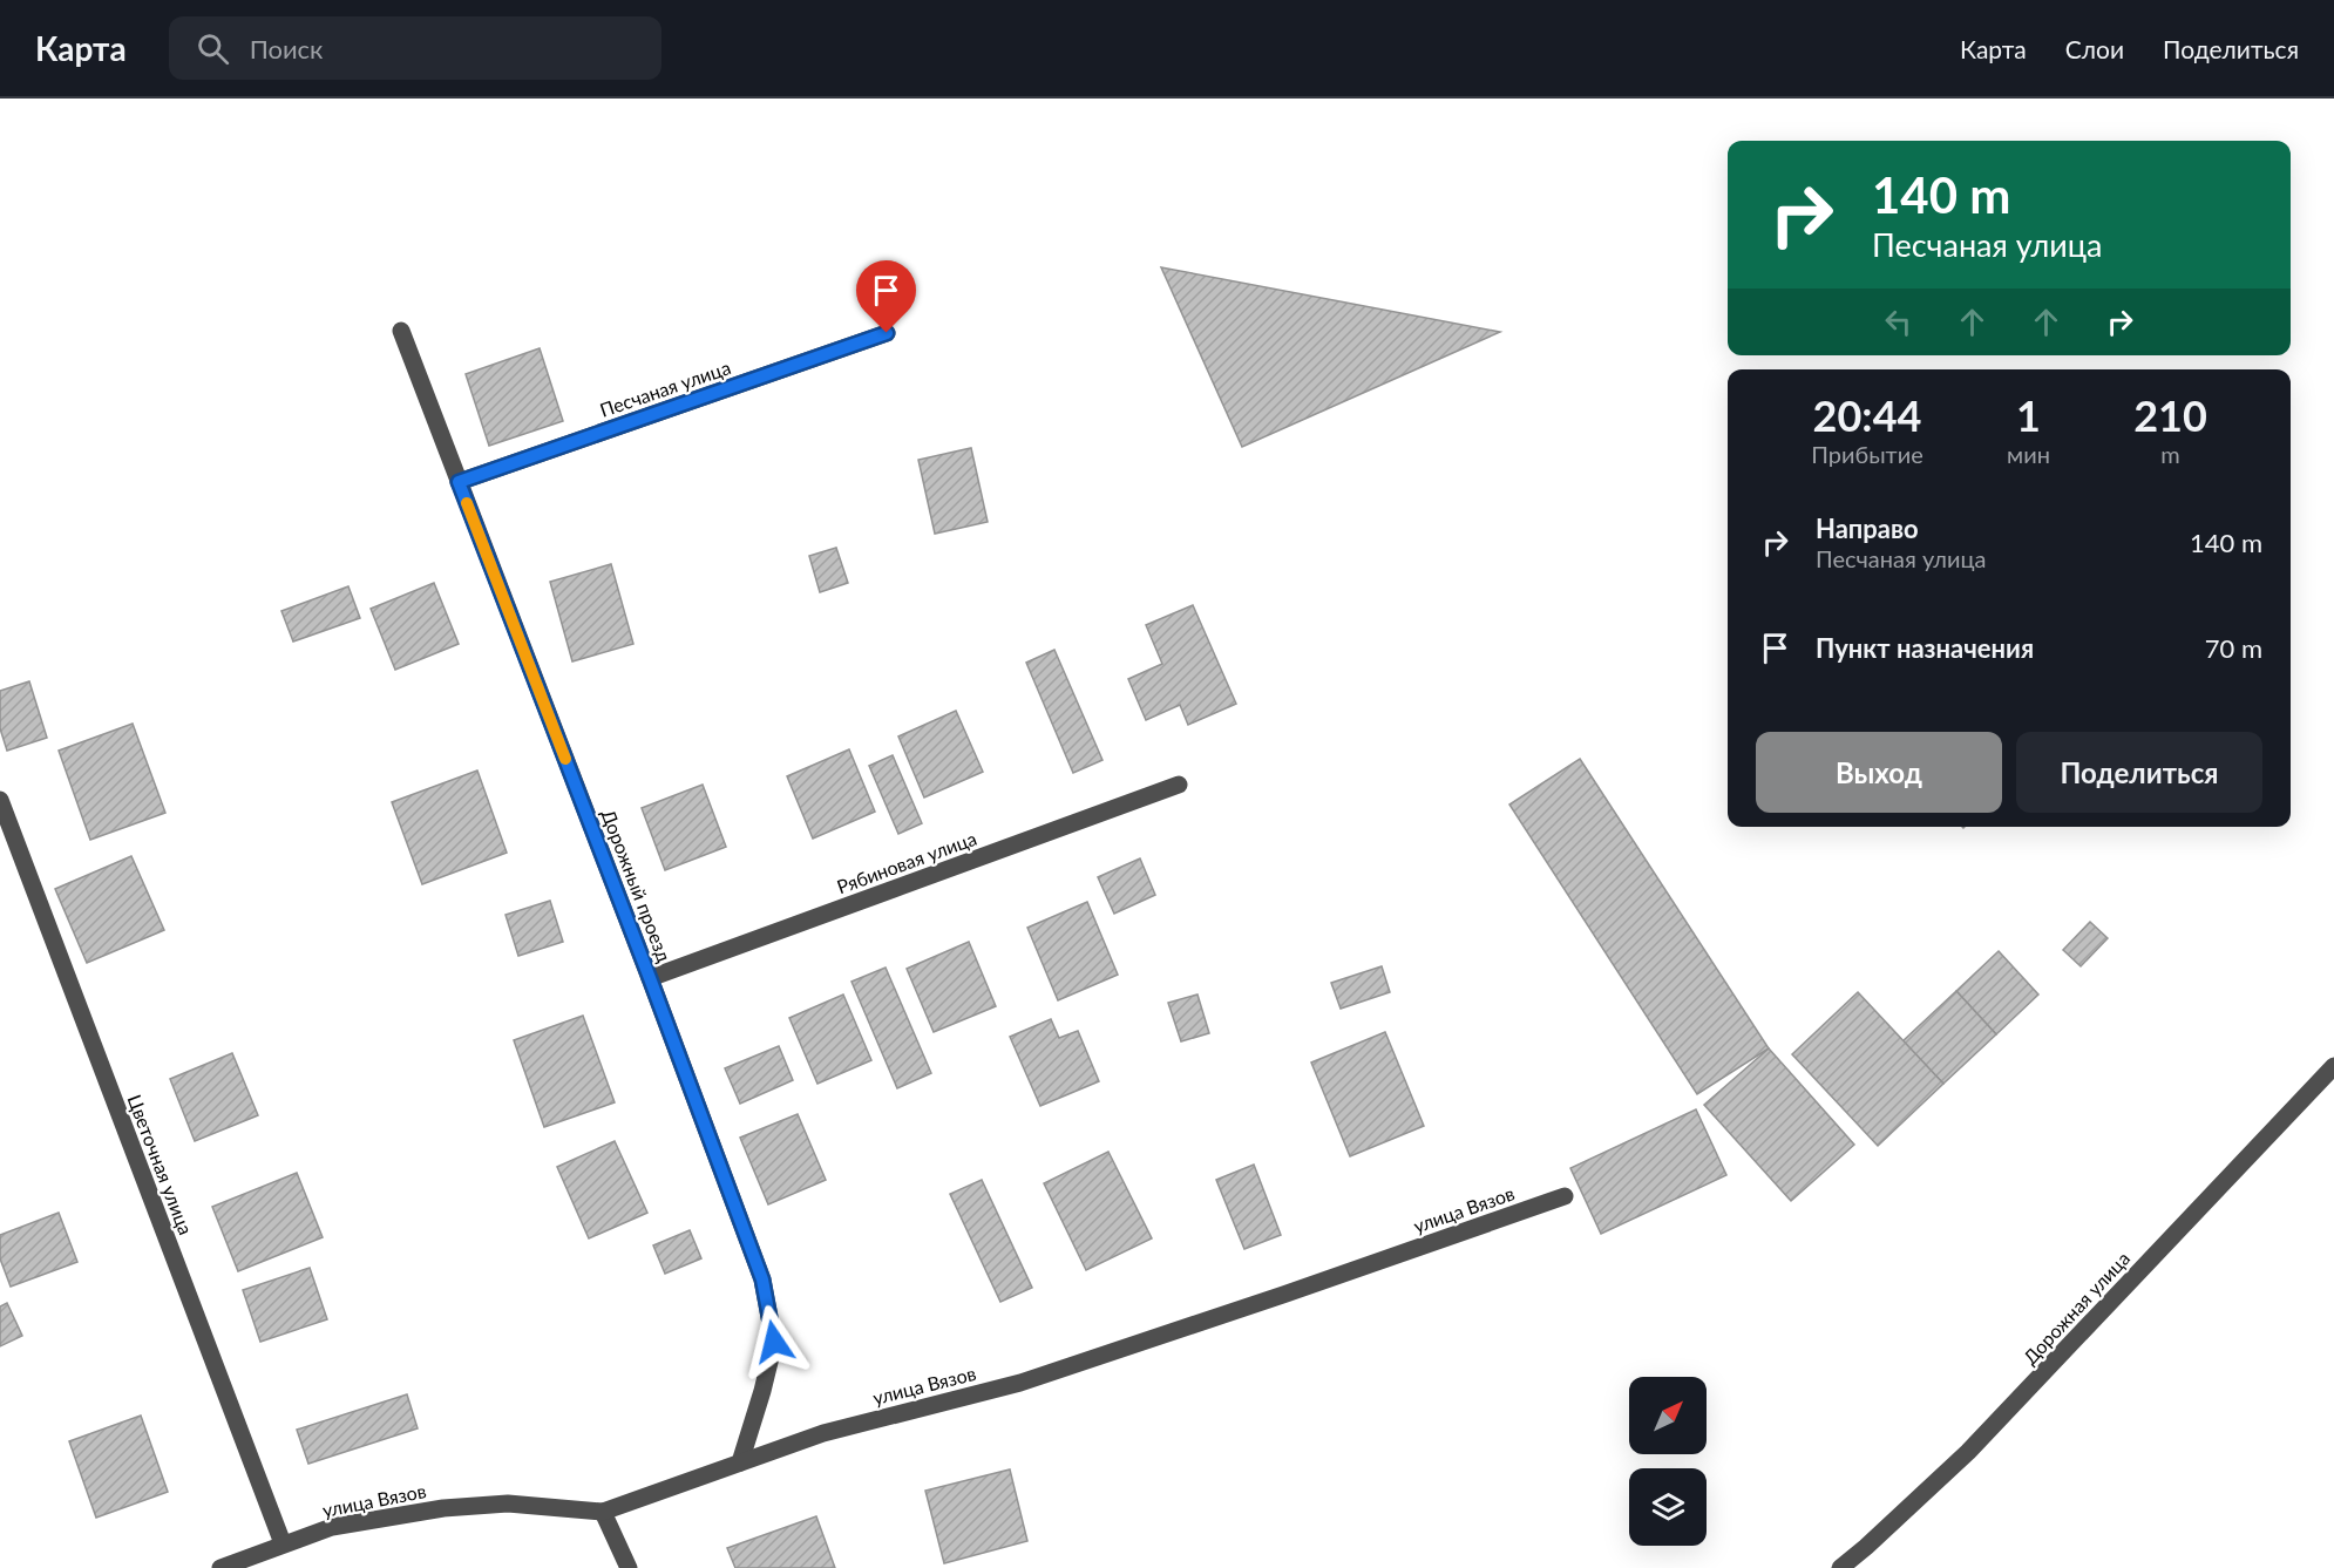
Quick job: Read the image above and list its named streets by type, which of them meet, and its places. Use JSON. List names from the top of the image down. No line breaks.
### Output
{"streets":{"street":["Песчаная улица","Рябиновая улица","Дорожный проезд","Цветочная улица","улица Вязов","Дорожная улица"]},"crossings":[["Песчаная улица","Дорожный проезд"],["Рябиновая улица","Дорожный проезд"],["Дорожный проезд","улица Вязов"],["Цветочная улица","улица Вязов"]],"north":"top right","page":{"header":"Карта","search":"Поиск","nav":["Карта","Слои","Поделиться"],"turn":["140 m","Песчаная улица"],"eta":["20:44","Прибытие","1","мин","210","m"],"list":[{"name":"Направо","note":"Песчаная улица","value":"140 m"},{"name":"Пункт назначения","value":"70 m"}],"buttons":["Выход","Поделиться"]}}
